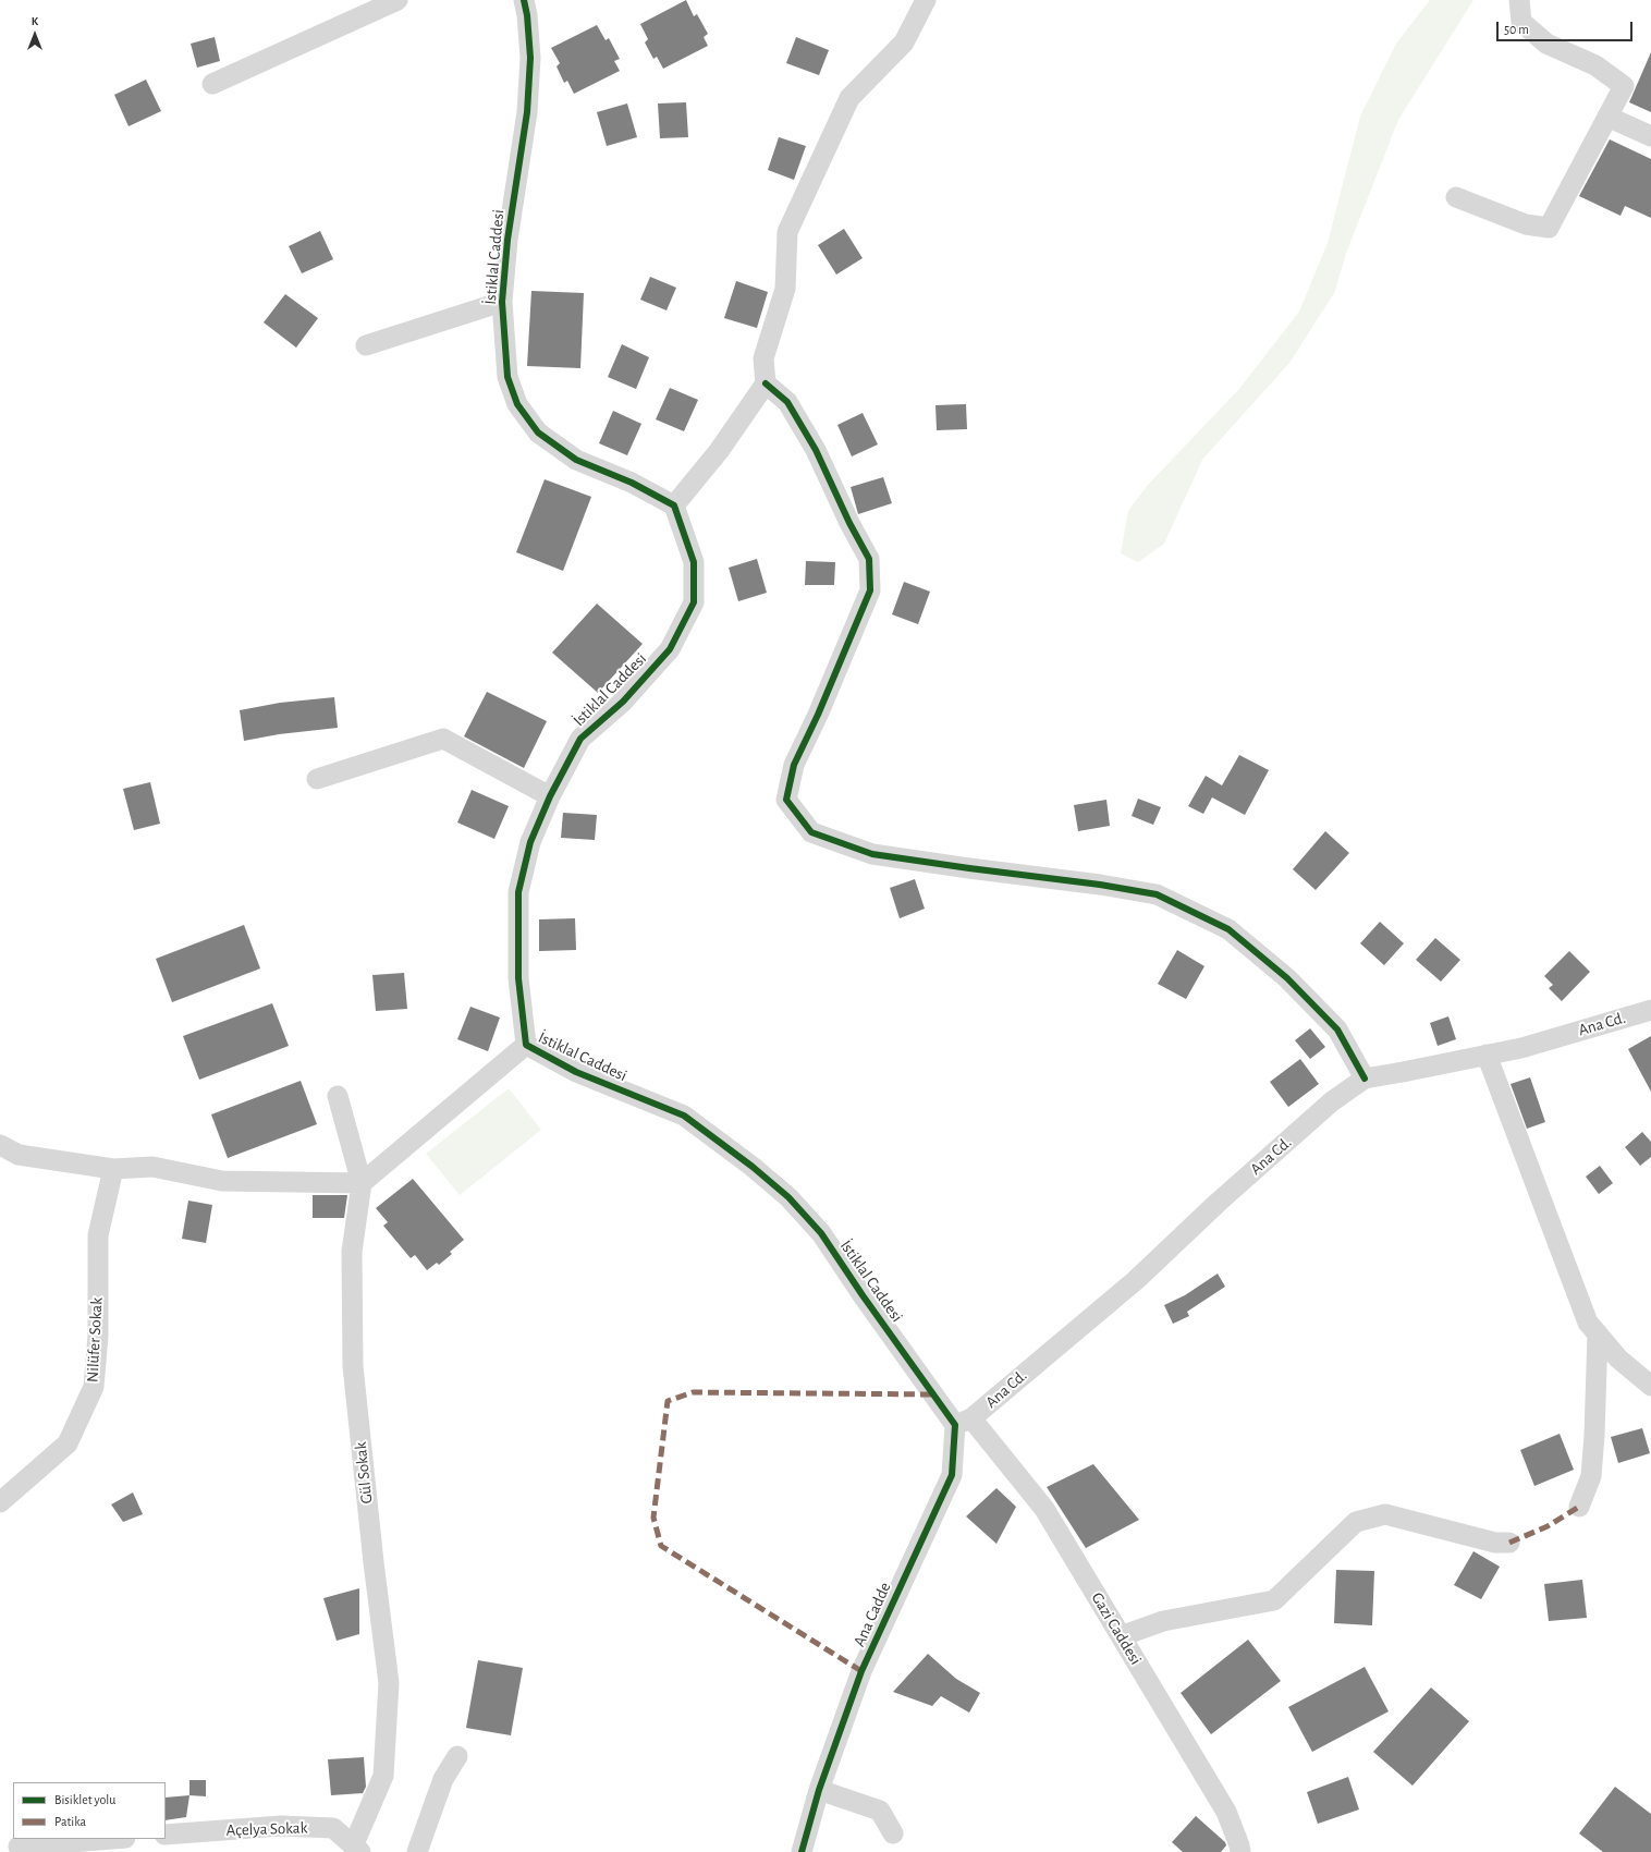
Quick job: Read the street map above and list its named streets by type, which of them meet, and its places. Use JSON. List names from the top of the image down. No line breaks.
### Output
{"streets":{"street":["İstiklal Caddesi","Ana Cd.","Nilüfer Sokak","Gül Sokak","Ana Cadde","Gazi Caddesi","Açelya Sokak"]},"crossings":[["İstiklal Caddesi","Ana Cd."],["İstiklal Caddesi","Ana Cadde"],["İstiklal Caddesi","Gazi Caddesi"],["Ana Cd.","Ana Cadde"],["Ana Cd.","Gazi Caddesi"],["Gül Sokak","Açelya Sokak"],["Ana Cadde","Gazi Caddesi"]],"legend":["Bisiklet yolu","Patika"],"scale_bar":"50 m","north":"top"}
